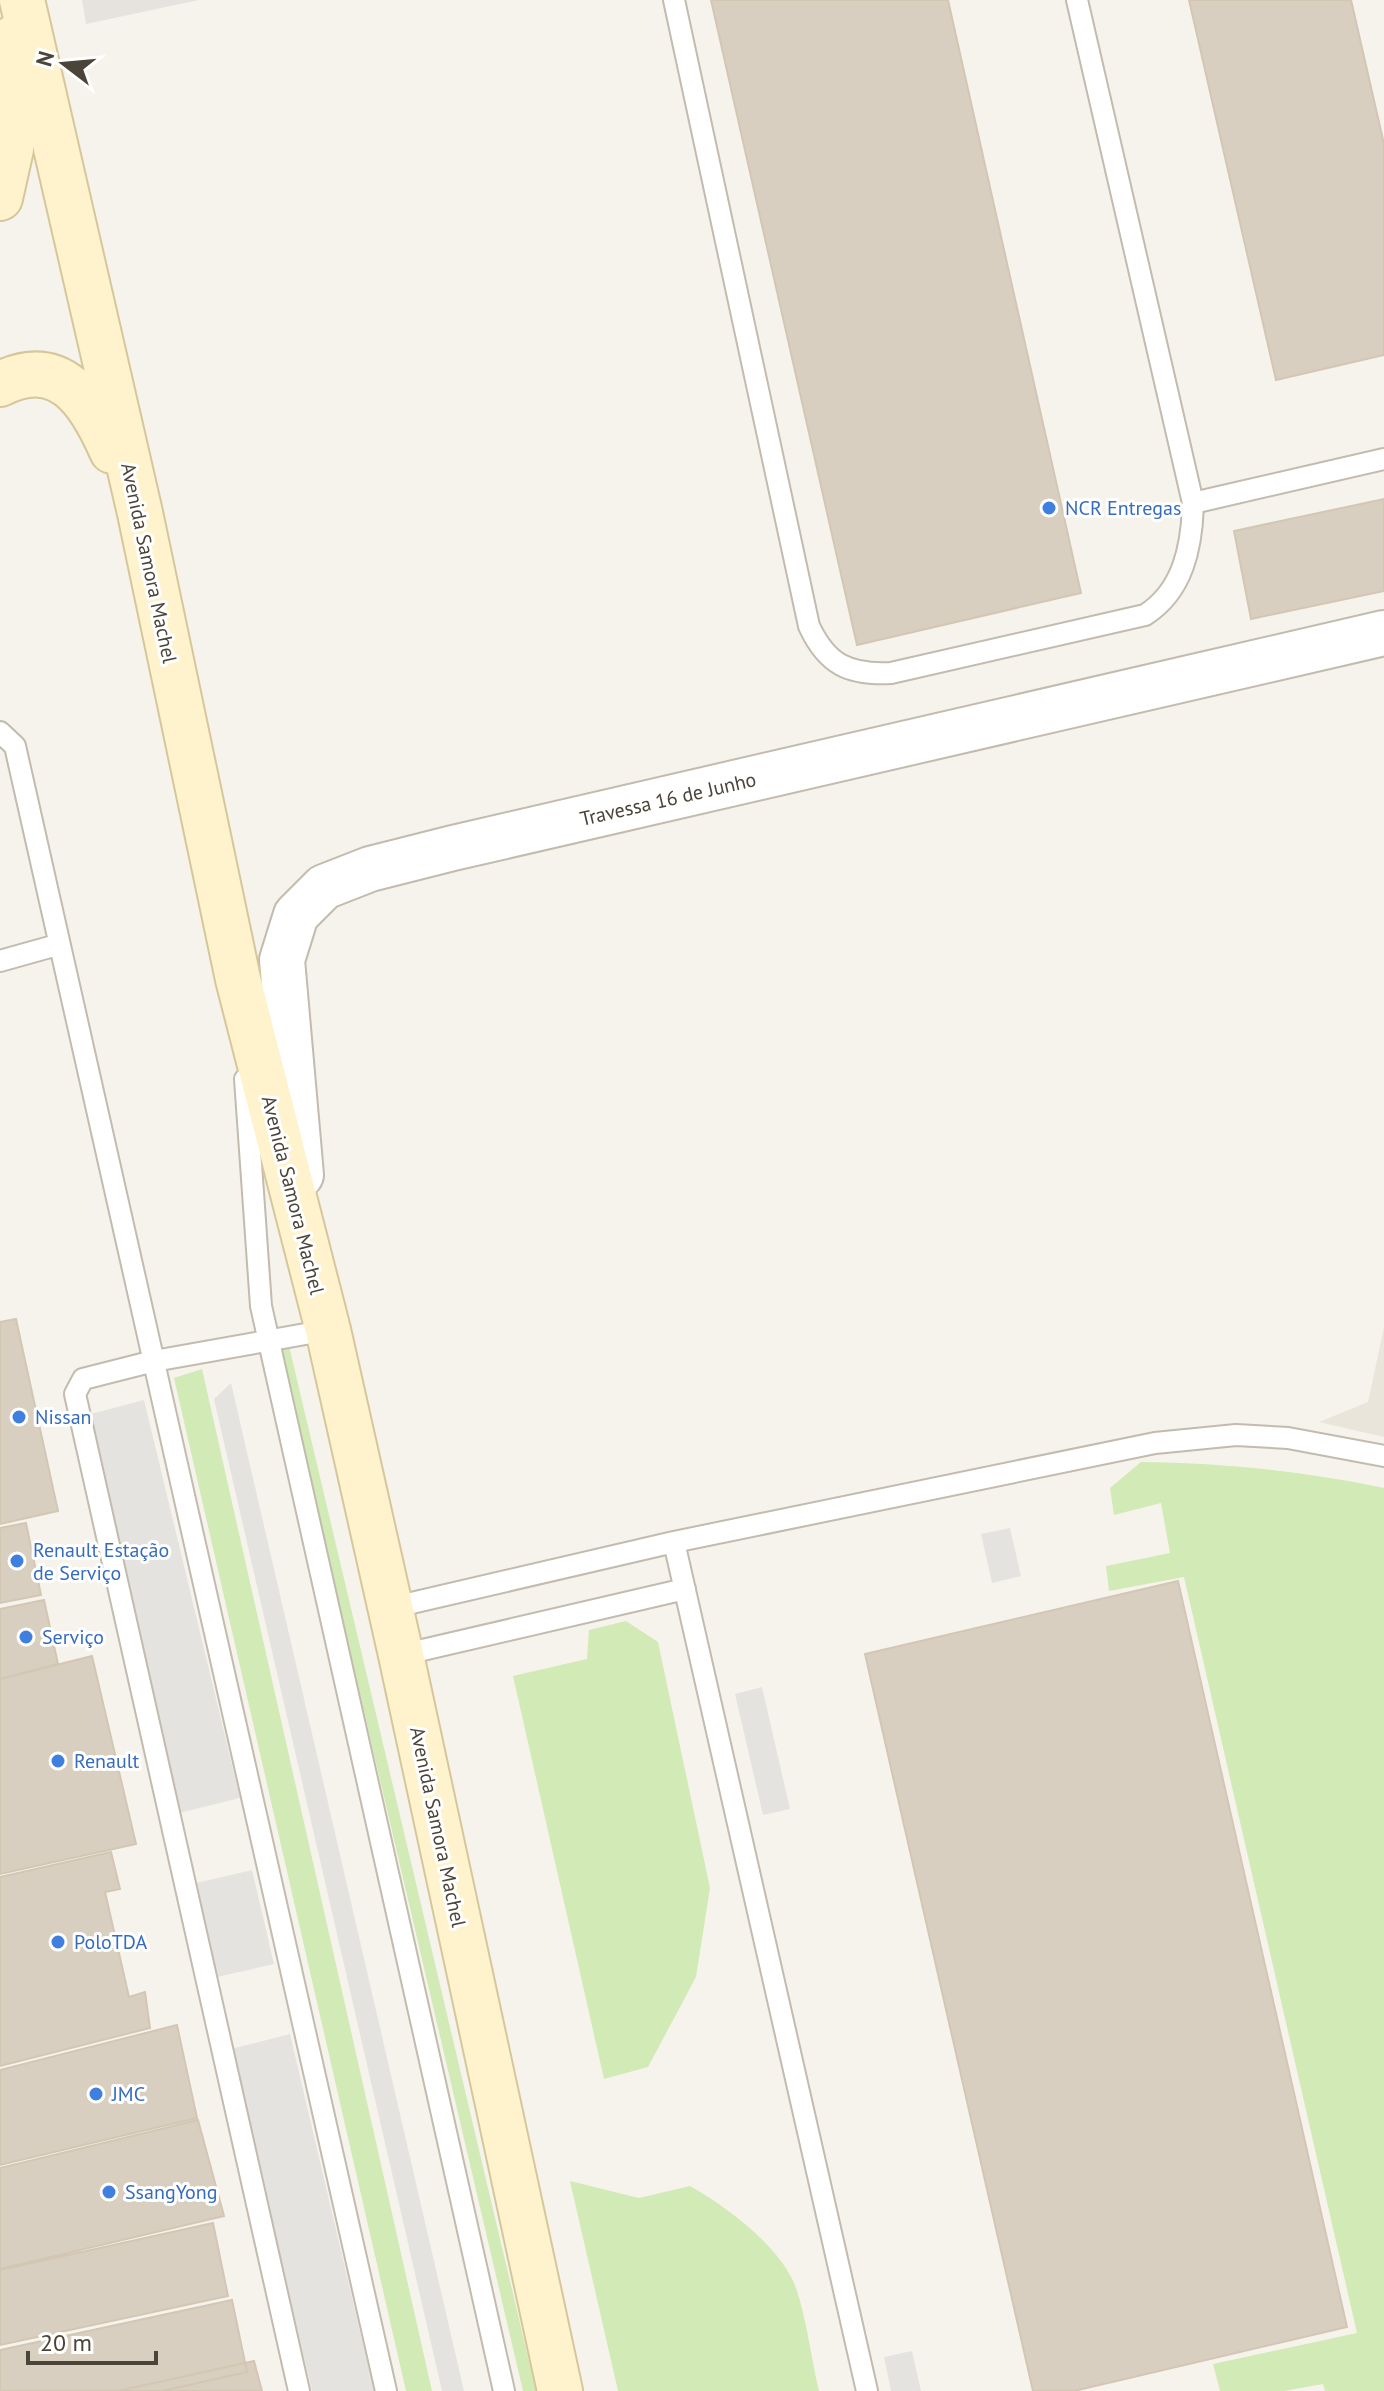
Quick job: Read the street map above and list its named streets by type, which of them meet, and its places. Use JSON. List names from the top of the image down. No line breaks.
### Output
{"streets":{"main road":["Avenida Samora Machel"],"street":["Travessa 16 de Junho"]},"crossings":[["Avenida Samora Machel","Travessa 16 de Junho"]],"places":["NCR Entregas","Nissan","Renault Estação de Serviço","Serviço","Renault","PoloTDA","JMC","SsangYong"],"scale_bar":"20 m","north":"left"}
